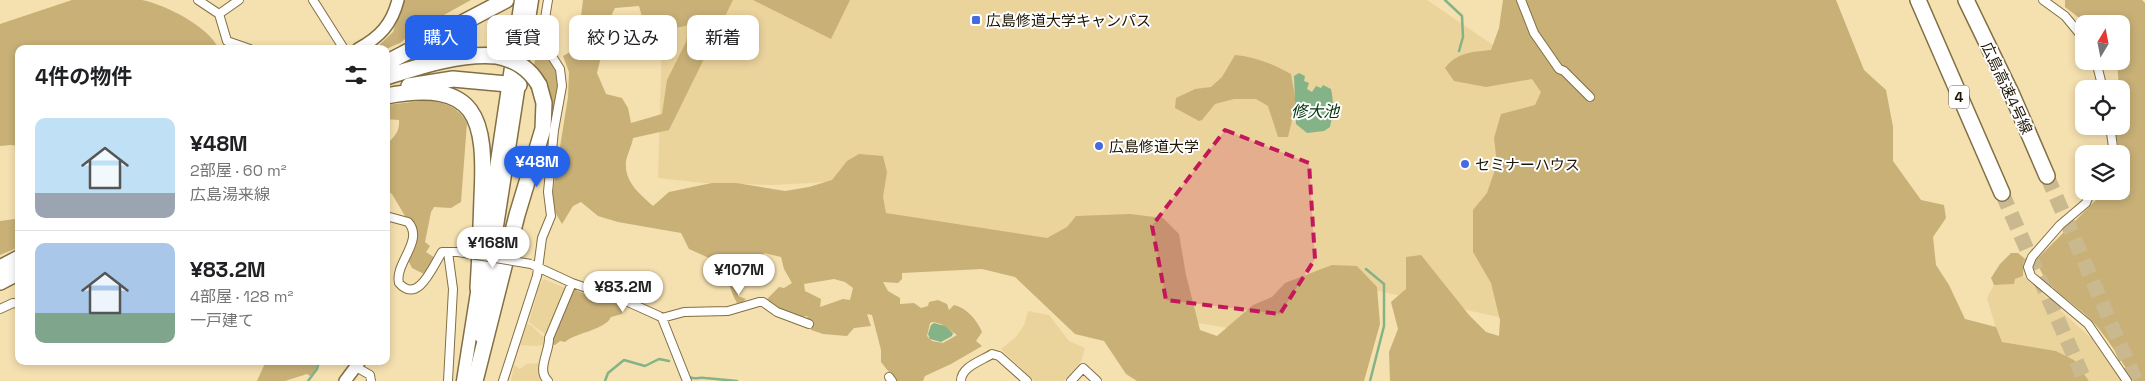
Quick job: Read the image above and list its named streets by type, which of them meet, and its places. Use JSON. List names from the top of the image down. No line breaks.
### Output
{"streets":{"highway":["広島高速4号線","4"]},"water":["修大池"],"places":{"transit":["広島修道大学キャンパス"],"other":["広島修道大学","セミナーハウス"]},"north":"top","page":{"chip":["購入","賃貸","絞り込み","新着"],"heading":"4件の物件","list":[{"name":"¥48M","note":"2部屋 · 60 m² · 広島湯来線"},{"name":"¥83.2M","note":"4部屋 · 128 m² · 一戸建て"}],"price":["¥48M","¥168M","¥107M","¥83.2M"]}}
